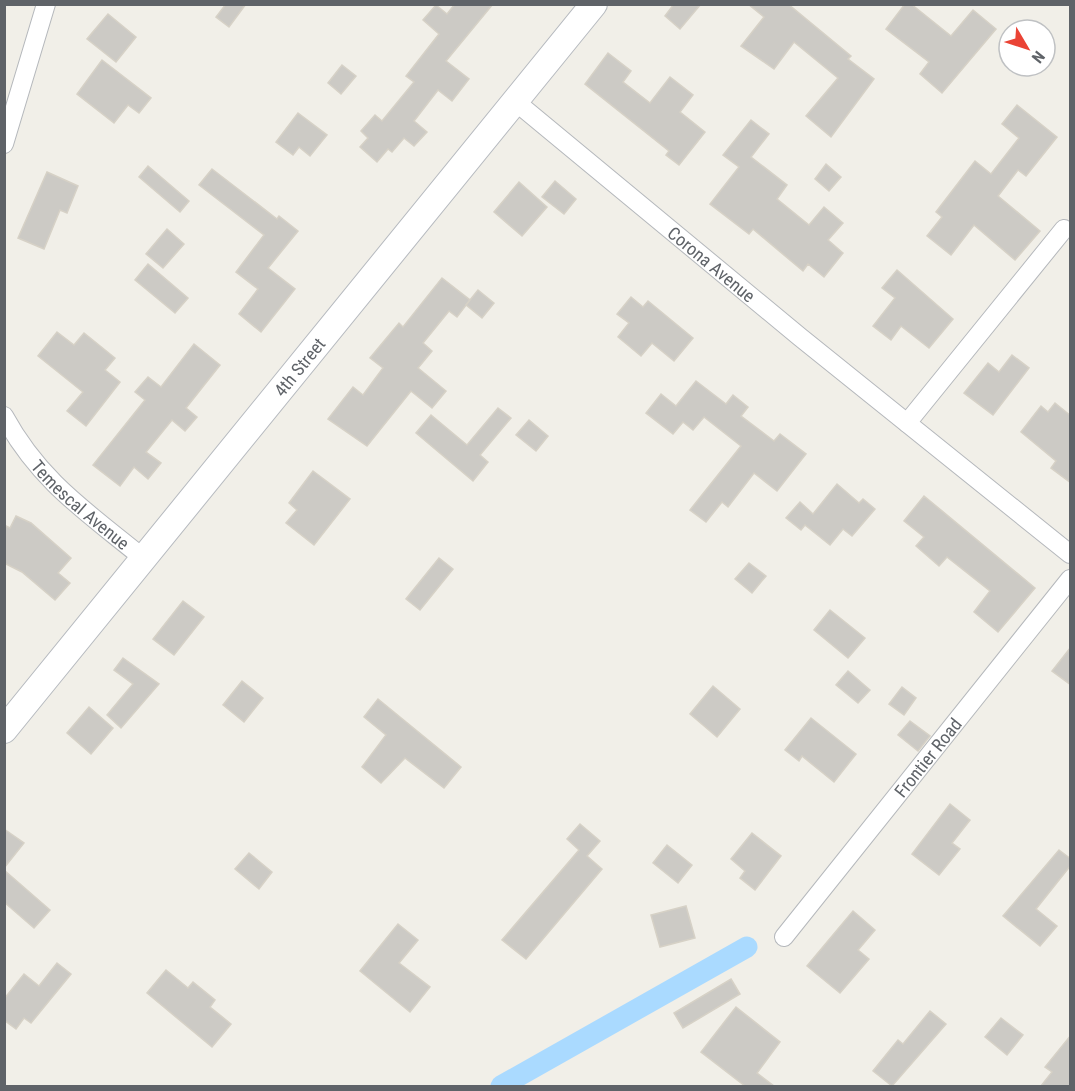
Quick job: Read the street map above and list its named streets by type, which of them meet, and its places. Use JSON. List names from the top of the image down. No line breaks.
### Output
{"streets":{"street":["Corona Avenue","4th Street","Temescal Avenue","Frontier Road"]},"crossings":[["Corona Avenue","4th Street"],["4th Street","Temescal Avenue"]],"north":"bottom right"}
